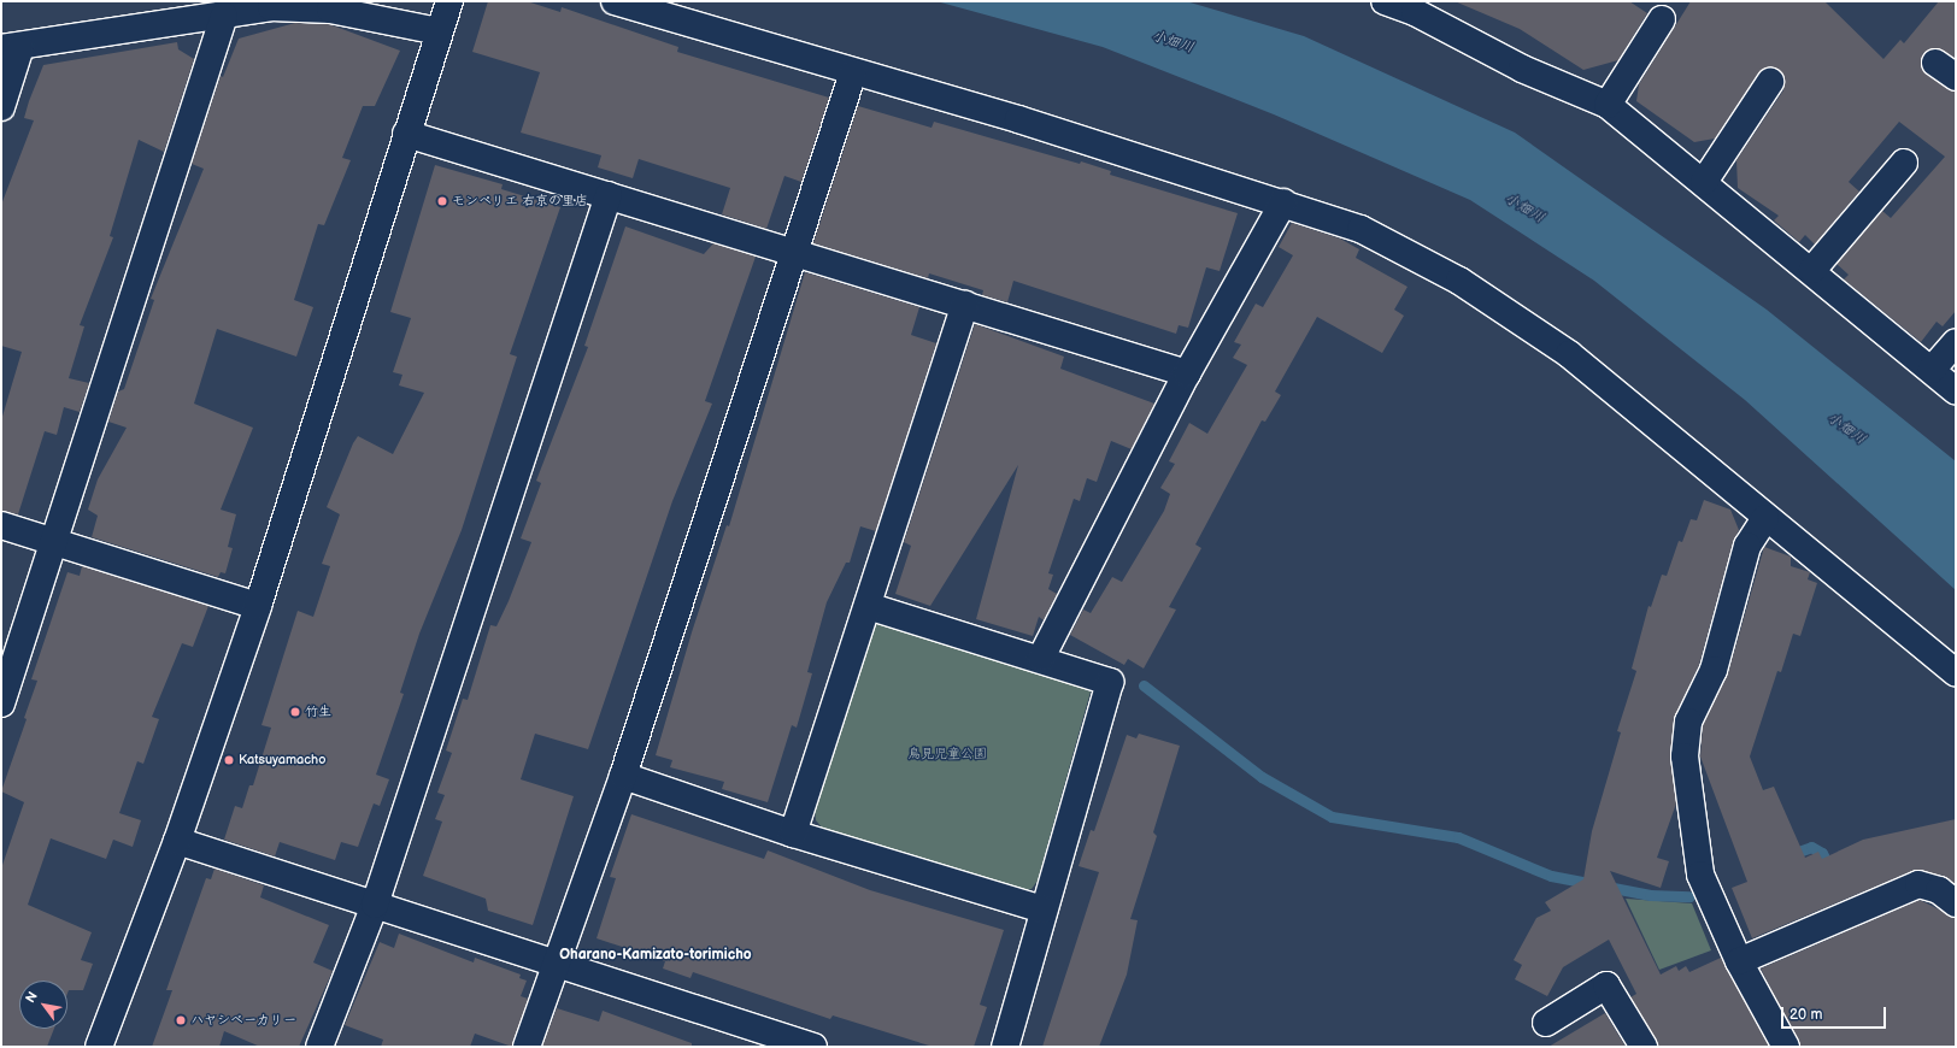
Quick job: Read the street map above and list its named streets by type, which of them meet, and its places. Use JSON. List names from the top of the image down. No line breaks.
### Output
{"districts":["Oharano-Kamizato-torimicho"],"water":["小畑川"],"parks":["鳥見児童公園"],"places":["モンペリエ 右京の里店","竹生","Katsuyamacho","ハヤシベーカリー"],"scale_bar":"20 m","north":"top left"}
